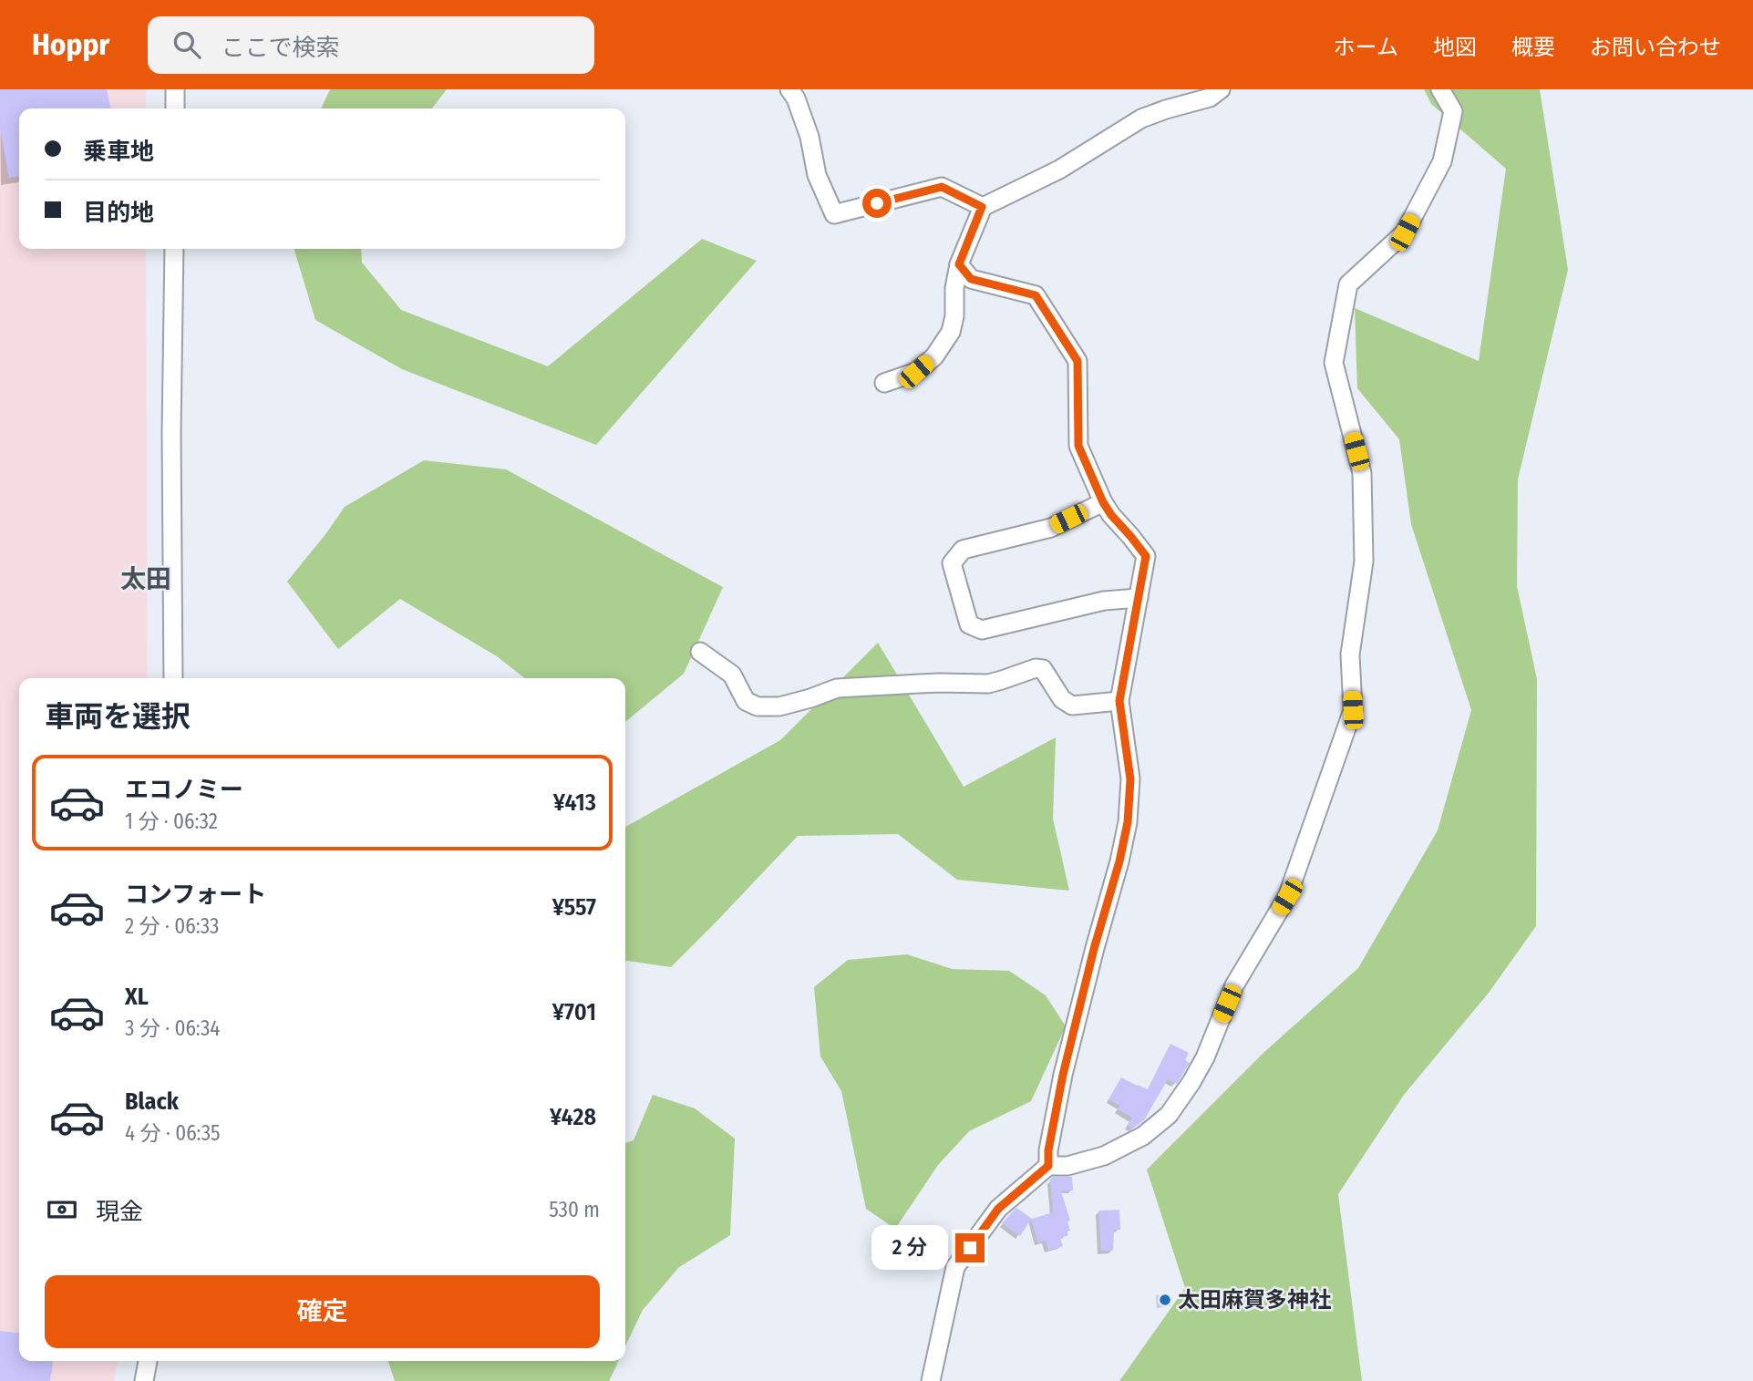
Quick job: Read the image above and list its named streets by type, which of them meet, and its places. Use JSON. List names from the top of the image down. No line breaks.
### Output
{"districts":["太田"],"places":["太田麻賀多神社"],"page":{"header":"Hoppr","search":"ここで検索","nav":["ホーム","地図","概要","お問い合わせ"],"banner":["乗車地","目的地"],"heading":"車両を選択","list":[{"name":"エコノミー","note":"1 分 · 06:32","value":"¥413"},{"name":"コンフォート","note":"2 分 · 06:33","value":"¥557"},{"name":"XL","note":"3 分 · 06:34","value":"¥701"},{"name":"Black","note":"4 分 · 06:35","value":"¥428"}],"pay":["現金","530 m"],"bubble":"2 分","buttons":"確定"}}
